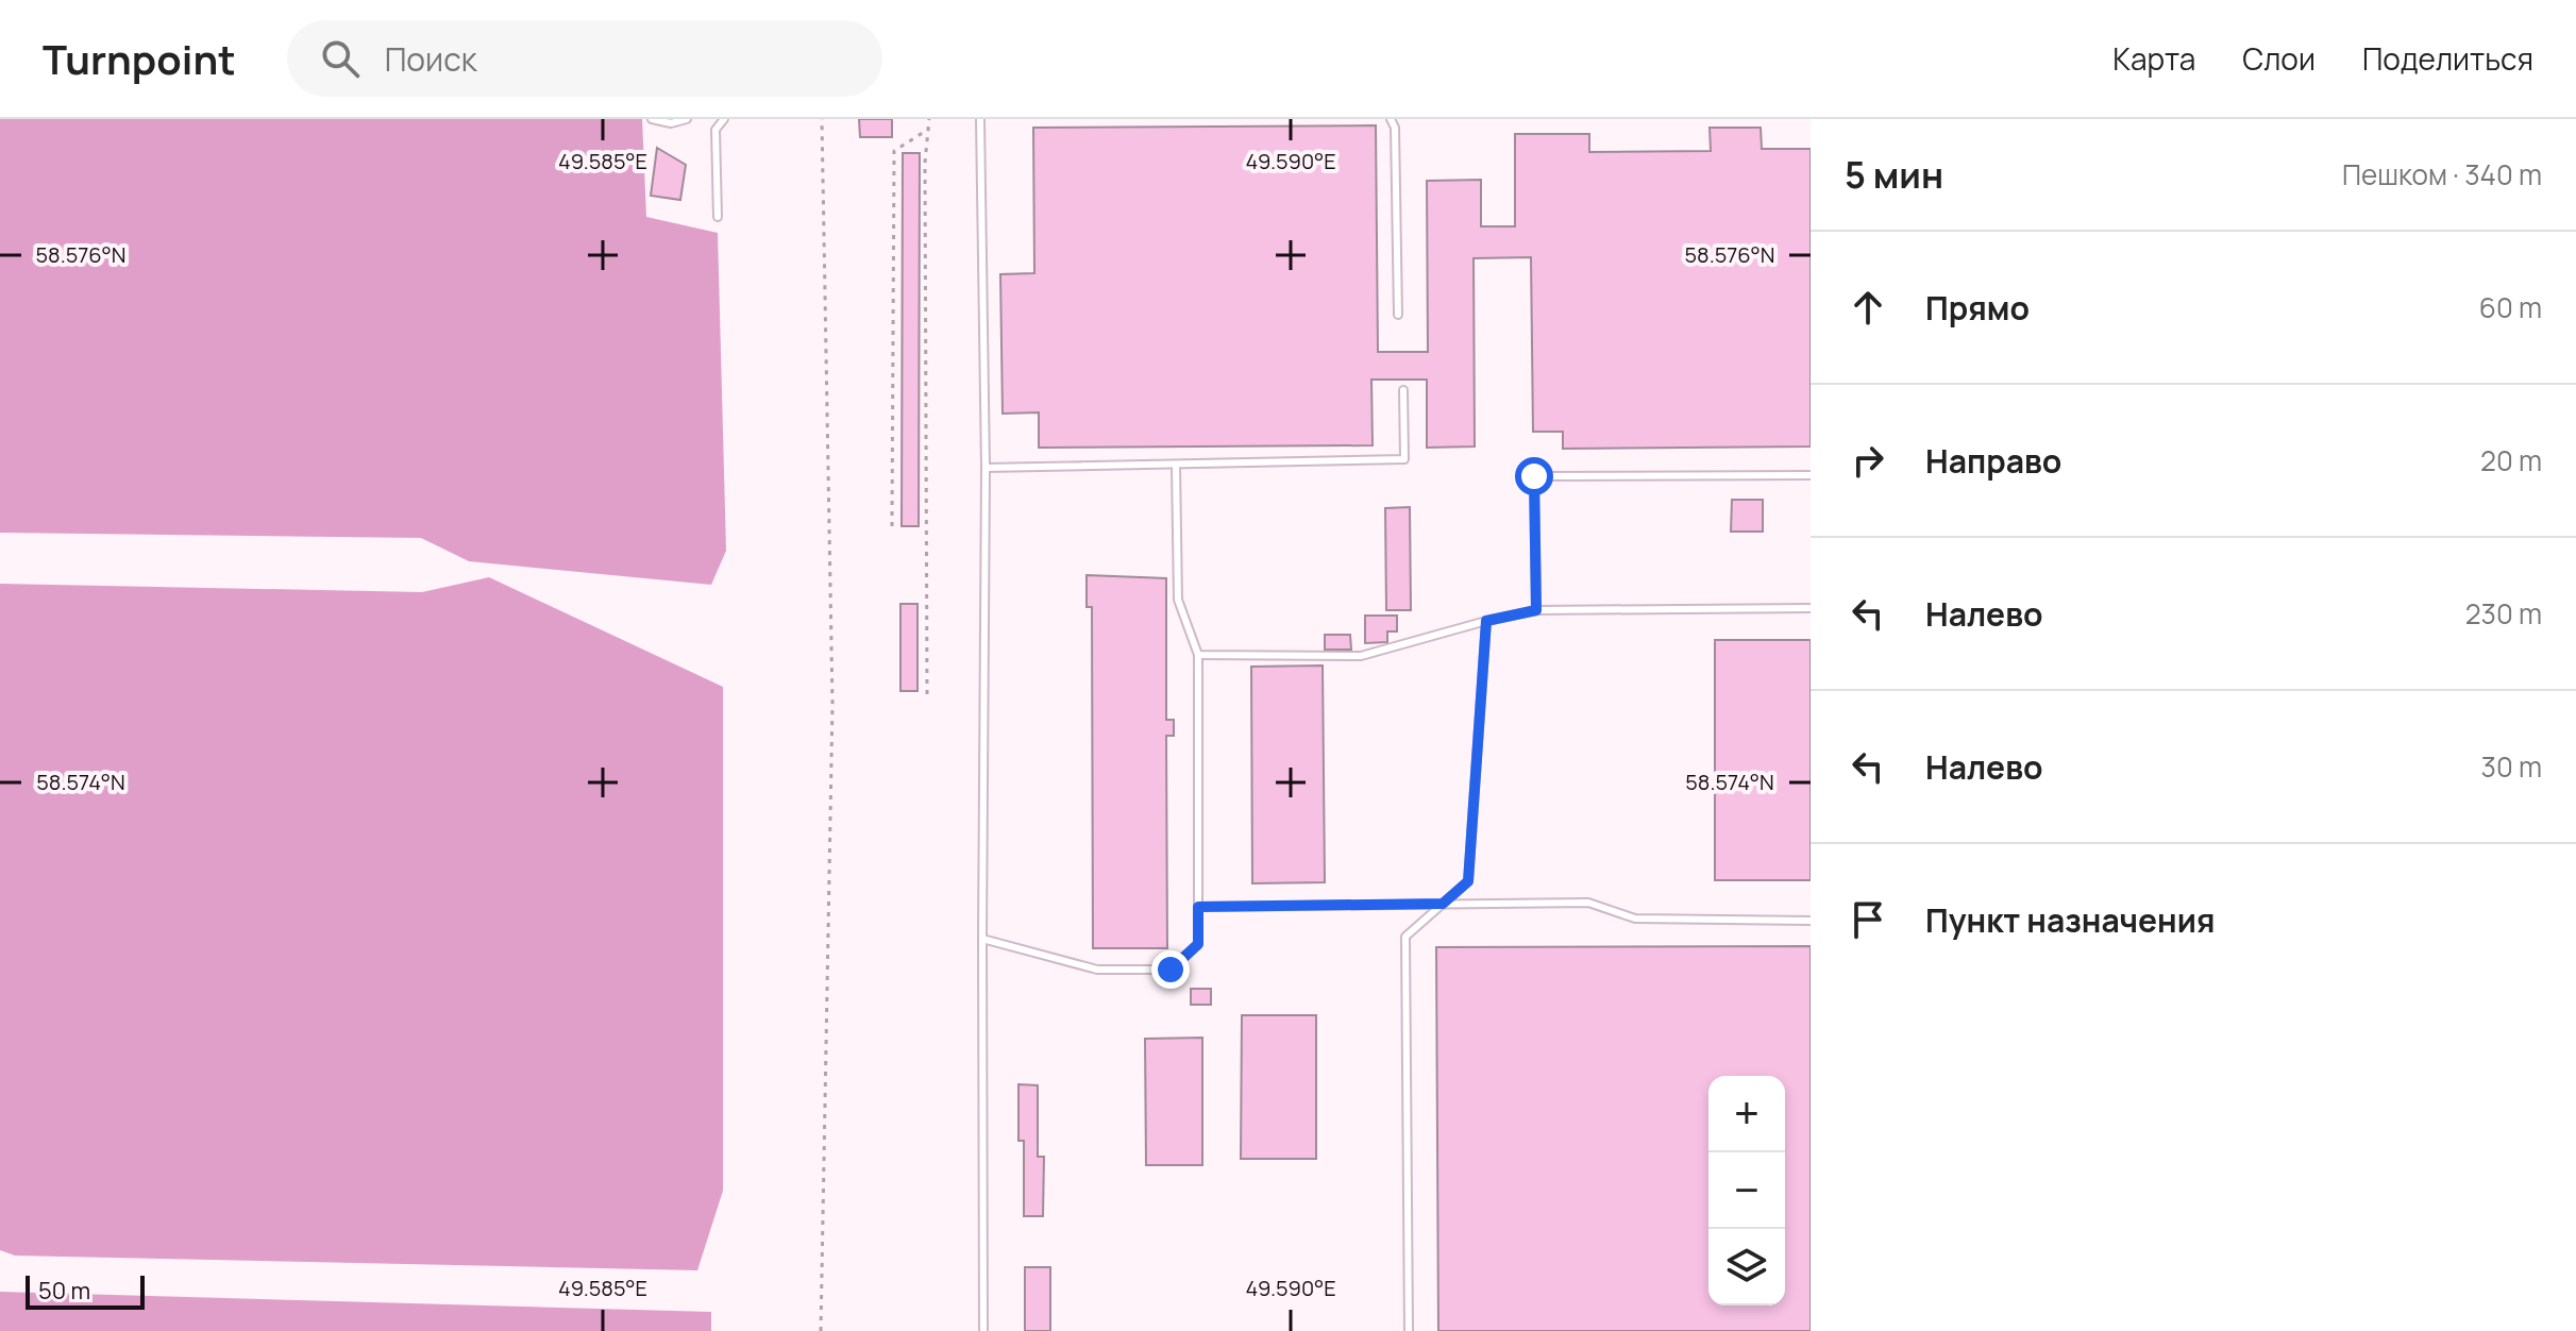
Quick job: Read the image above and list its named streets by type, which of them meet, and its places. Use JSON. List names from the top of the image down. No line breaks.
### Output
{"scale_bar":"50 m","page":{"header":"Turnpoint","search":"Поиск","nav":["Карта","Слои","Поделиться"],"heading":["5 мин","Пешком · 340 m"],"list":[["Прямо","60 m"],["Направо","20 m"],["Налево","230 m"],["Налево","30 m"],"Пункт назначения"],"map_buttons":["+","−"],"scale":"50 m"},"coordinates":["49.585°E","49.590°E","58.576°N","58.574°N"]}
